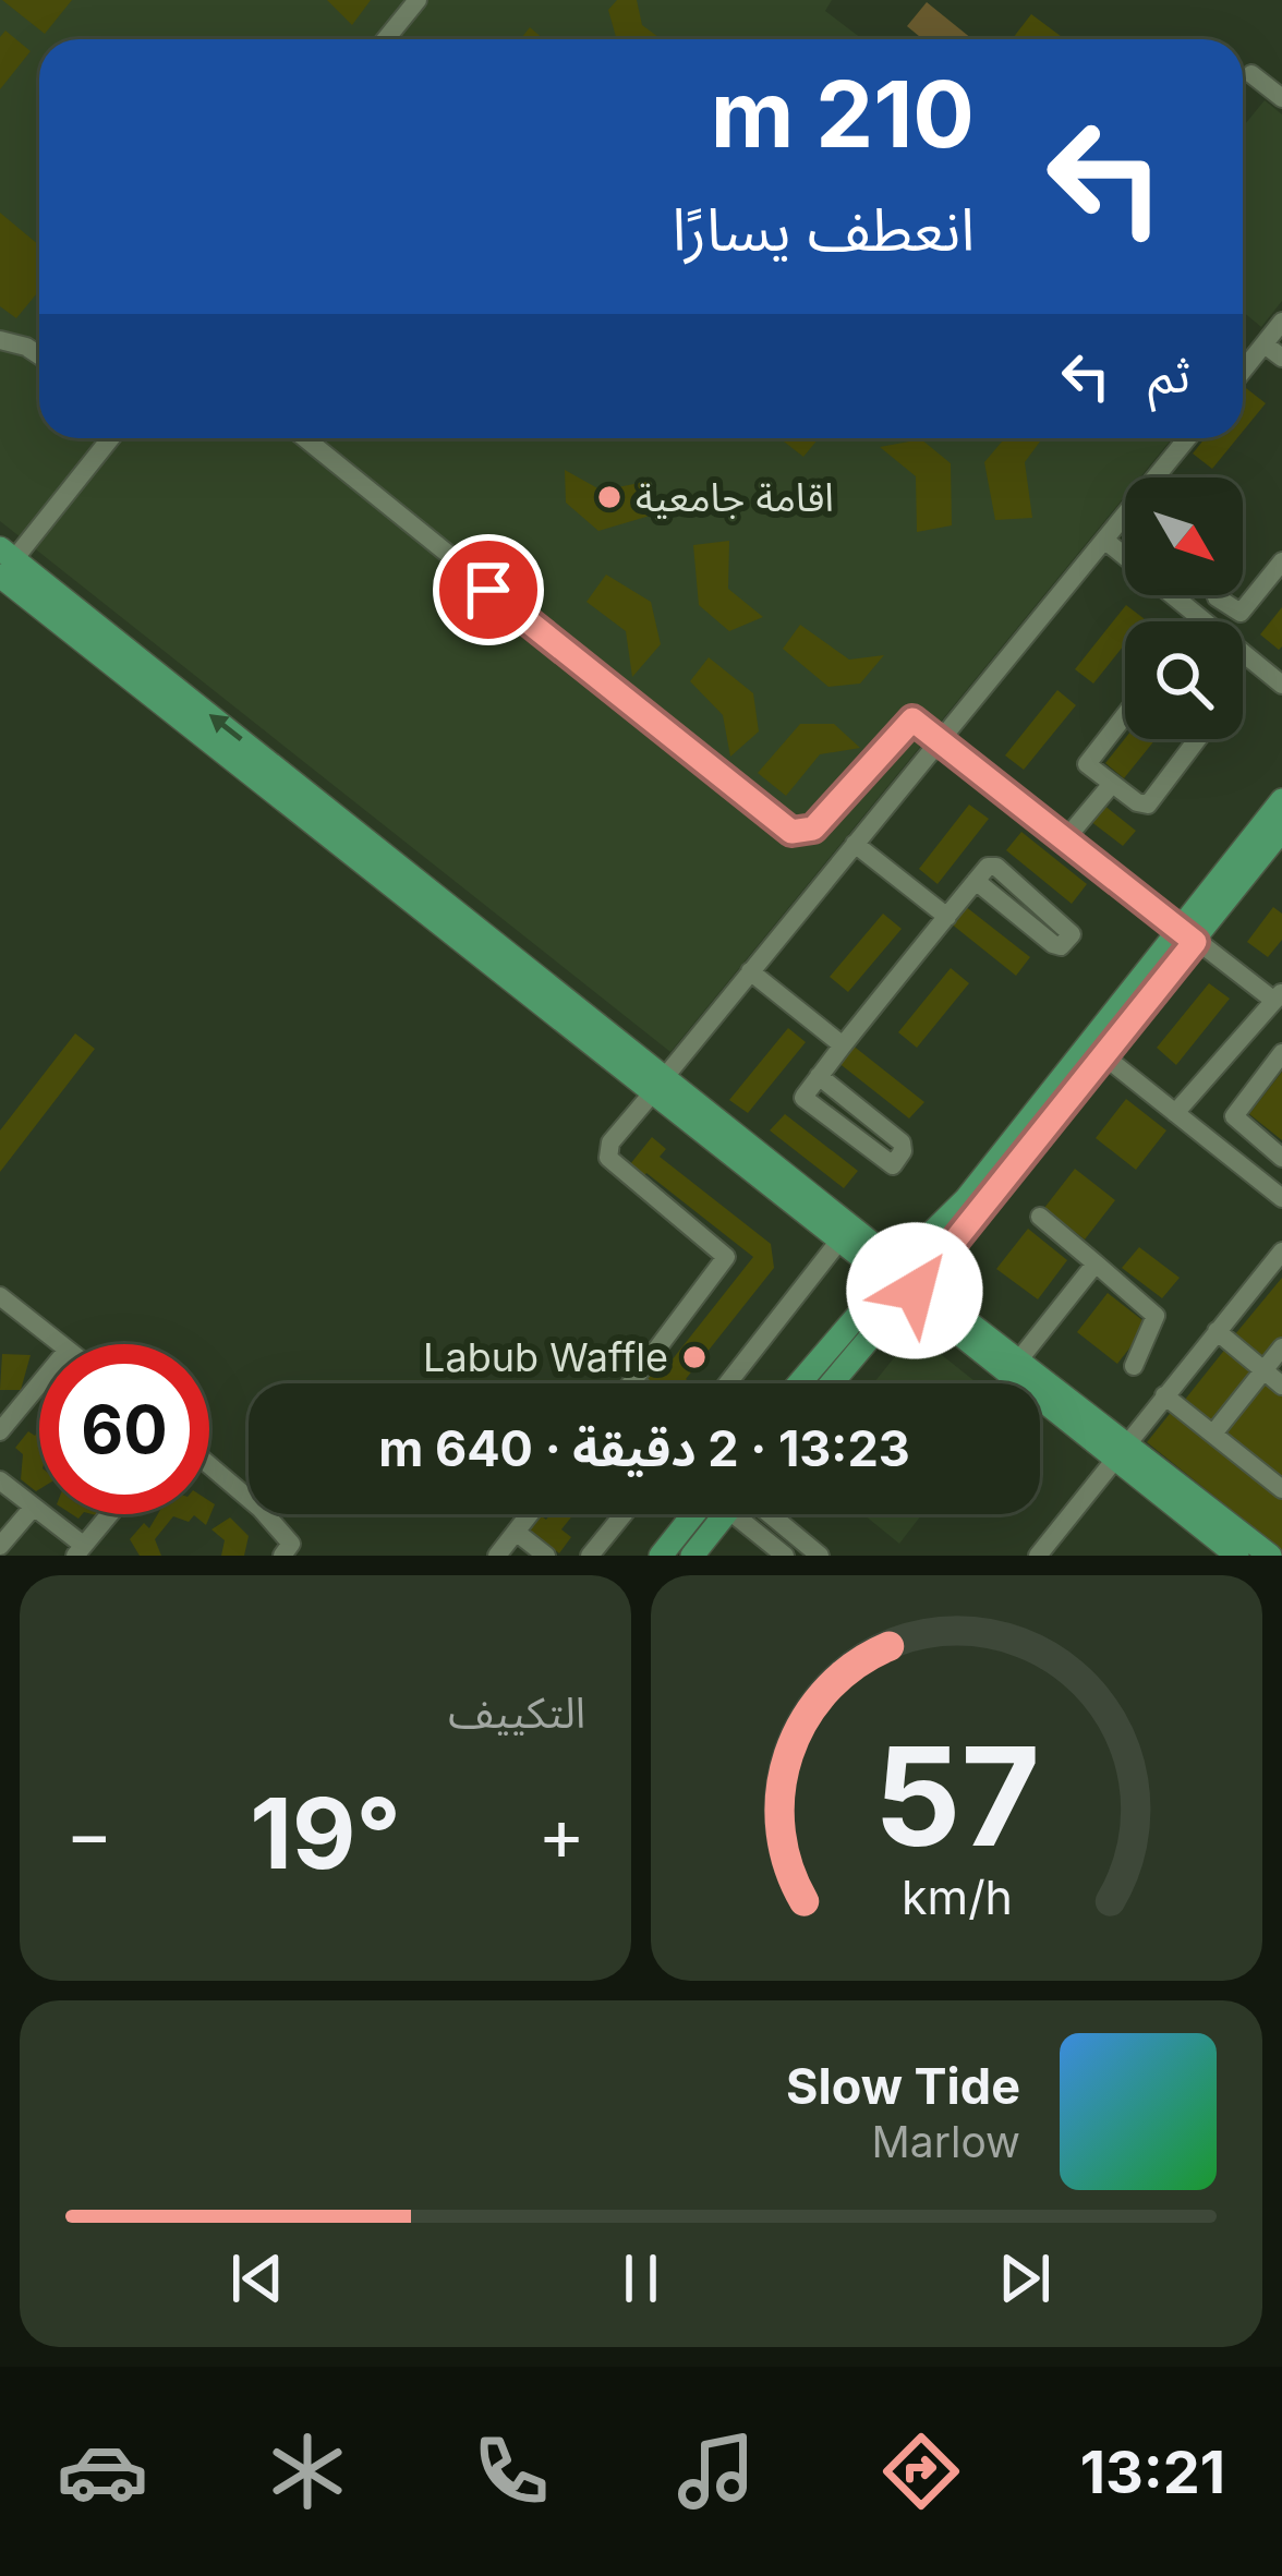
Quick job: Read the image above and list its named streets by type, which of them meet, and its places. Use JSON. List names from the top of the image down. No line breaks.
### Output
{"places":["اقامة جامعية","Labub Waffle"],"north":"bottom right","page":{"turn":["210 m","انعطف يسارًا"],"then":"ثم","limit":"60","trip":"13:23 · 2 دقيقة · 640 m","tile":"التكييف","heat":["−","19°","+"],"song":["Slow Tide","Marlow"],"tabs":"13:21","gauge":["57","km/h"]}}
